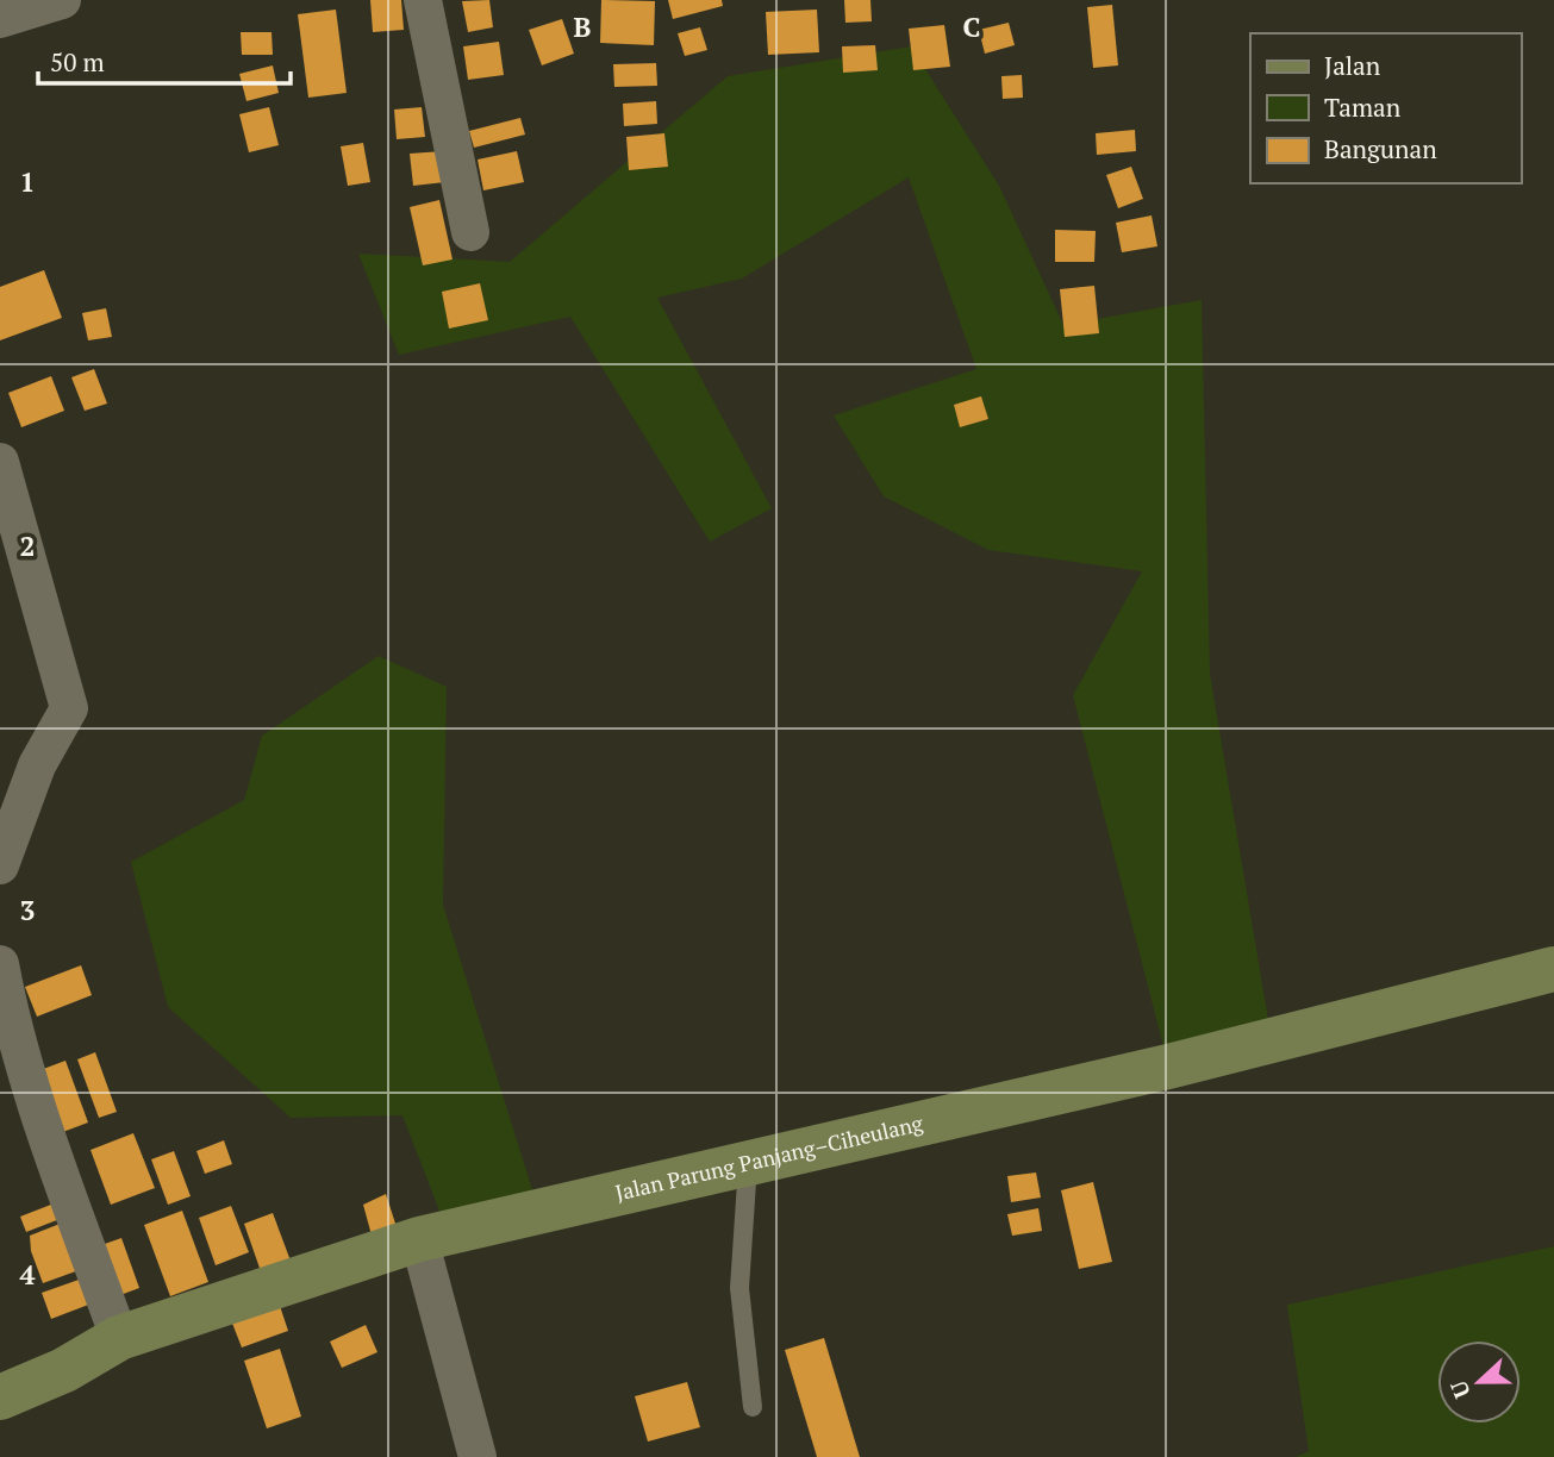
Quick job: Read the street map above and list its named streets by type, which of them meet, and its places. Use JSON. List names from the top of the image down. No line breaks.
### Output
{"streets":{"street":["Jalan Parung Panjang–Ciheulang"]},"legend":["Jalan","Taman","Bangunan"],"scale_bar":"50 m","north":"left","grid":{"columns":["B","C"],"rows":["1","2","3","4"]}}
